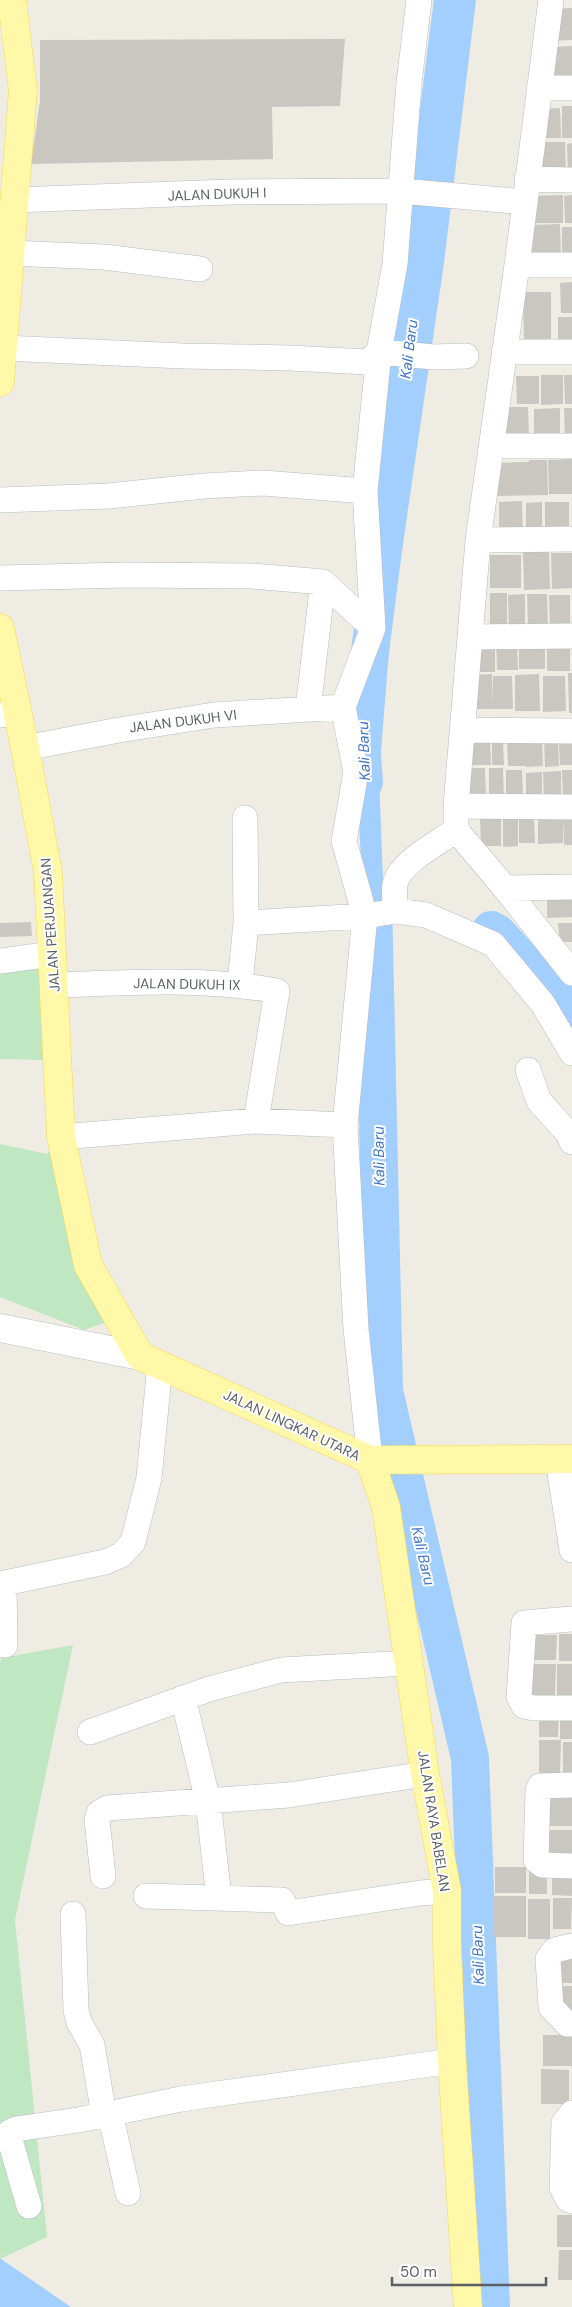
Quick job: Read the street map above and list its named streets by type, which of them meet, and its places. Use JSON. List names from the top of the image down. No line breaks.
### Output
{"streets":{"main road":["JALAN PERJUANGAN","JALAN LINGKAR UTARA","JALAN RAYA BABELAN"],"street":["JALAN DUKUH I","JALAN DUKUH VI","JALAN DUKUH IX"]},"crossings":[["JALAN DUKUH VI","JALAN PERJUANGAN"],["JALAN PERJUANGAN","JALAN DUKUH IX"],["JALAN PERJUANGAN","JALAN LINGKAR UTARA"],["JALAN LINGKAR UTARA","JALAN RAYA BABELAN"]],"water":["Kali Baru"],"scale_bar":"50 m"}
